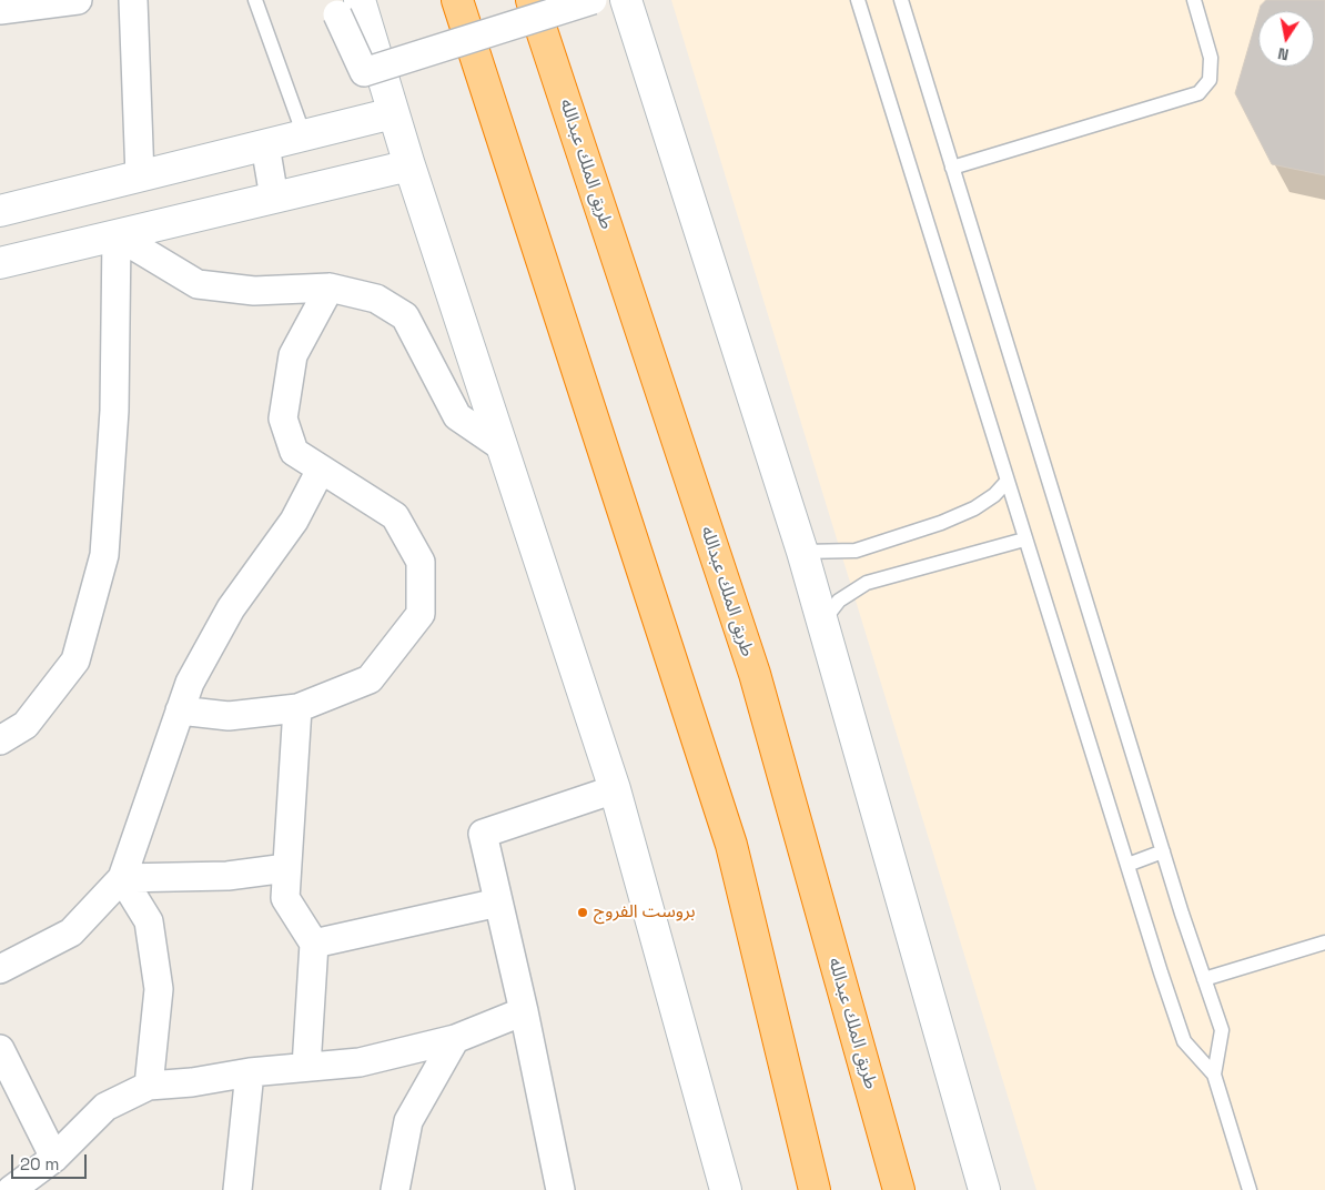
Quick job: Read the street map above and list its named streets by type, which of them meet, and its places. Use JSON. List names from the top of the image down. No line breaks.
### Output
{"streets":{"highway":["طريق الملك عبدالله"]},"places":["بروست الفروج"],"scale_bar":"20 m","north":"bottom"}
